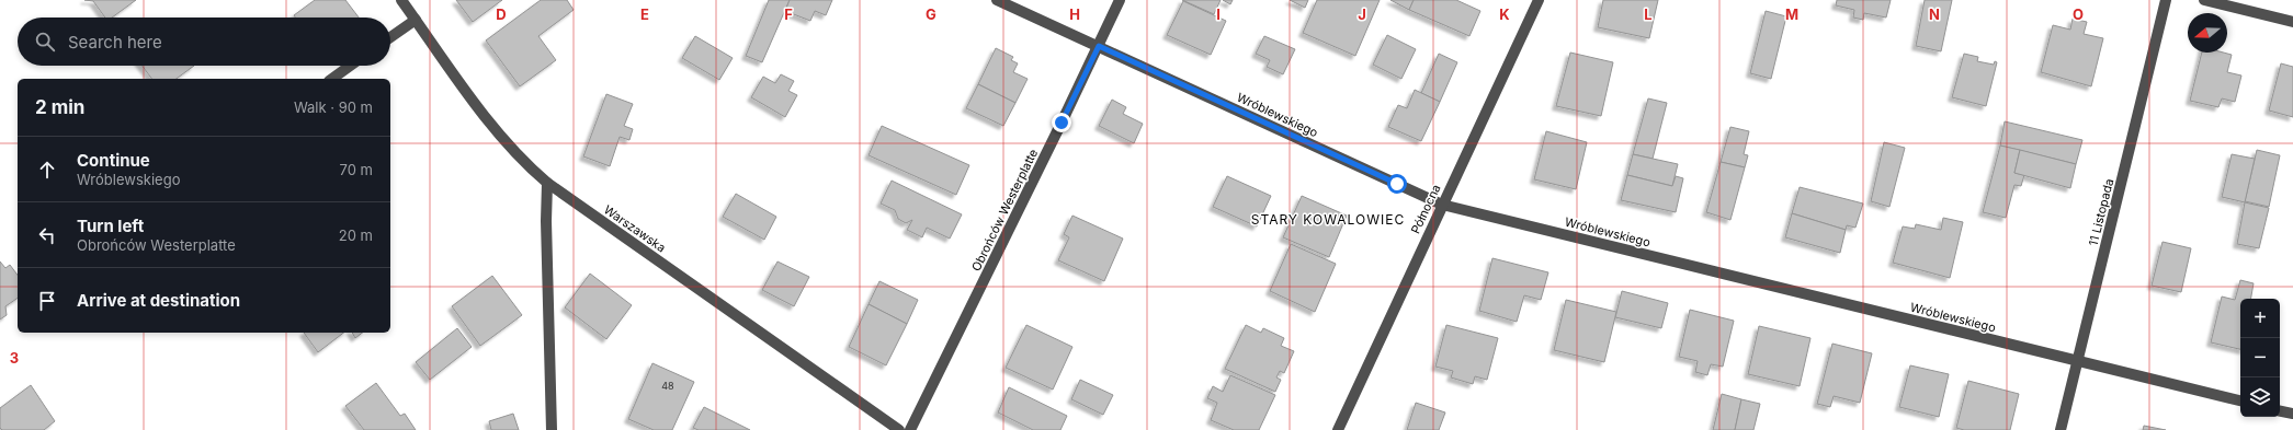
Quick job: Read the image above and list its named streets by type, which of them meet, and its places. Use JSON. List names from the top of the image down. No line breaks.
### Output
{"streets":{"street":["Wróblewskiego","Północna","Obrońców Westerplatte","11 Listopada","Warszawska"]},"crossings":[["Wróblewskiego","Północna"],["Wróblewskiego","Obrońców Westerplatte"],["Wróblewskiego","11 Listopada"]],"districts":["STARY KOWALOWIEC"],"house_numbers":["48"],"north":"left","page":{"search":"Search here","heading":["2 min","Walk · 90 m"],"list":[["Continue","Wróblewskiego","70 m"],["Turn left","Obrońców Westerplatte","20 m"],"Arrive at destination"],"map_buttons":["+","−"]},"grid":{"columns":["D","E","F","G","H","I","J","K","L","M","N","O"],"rows":["3"]}}
